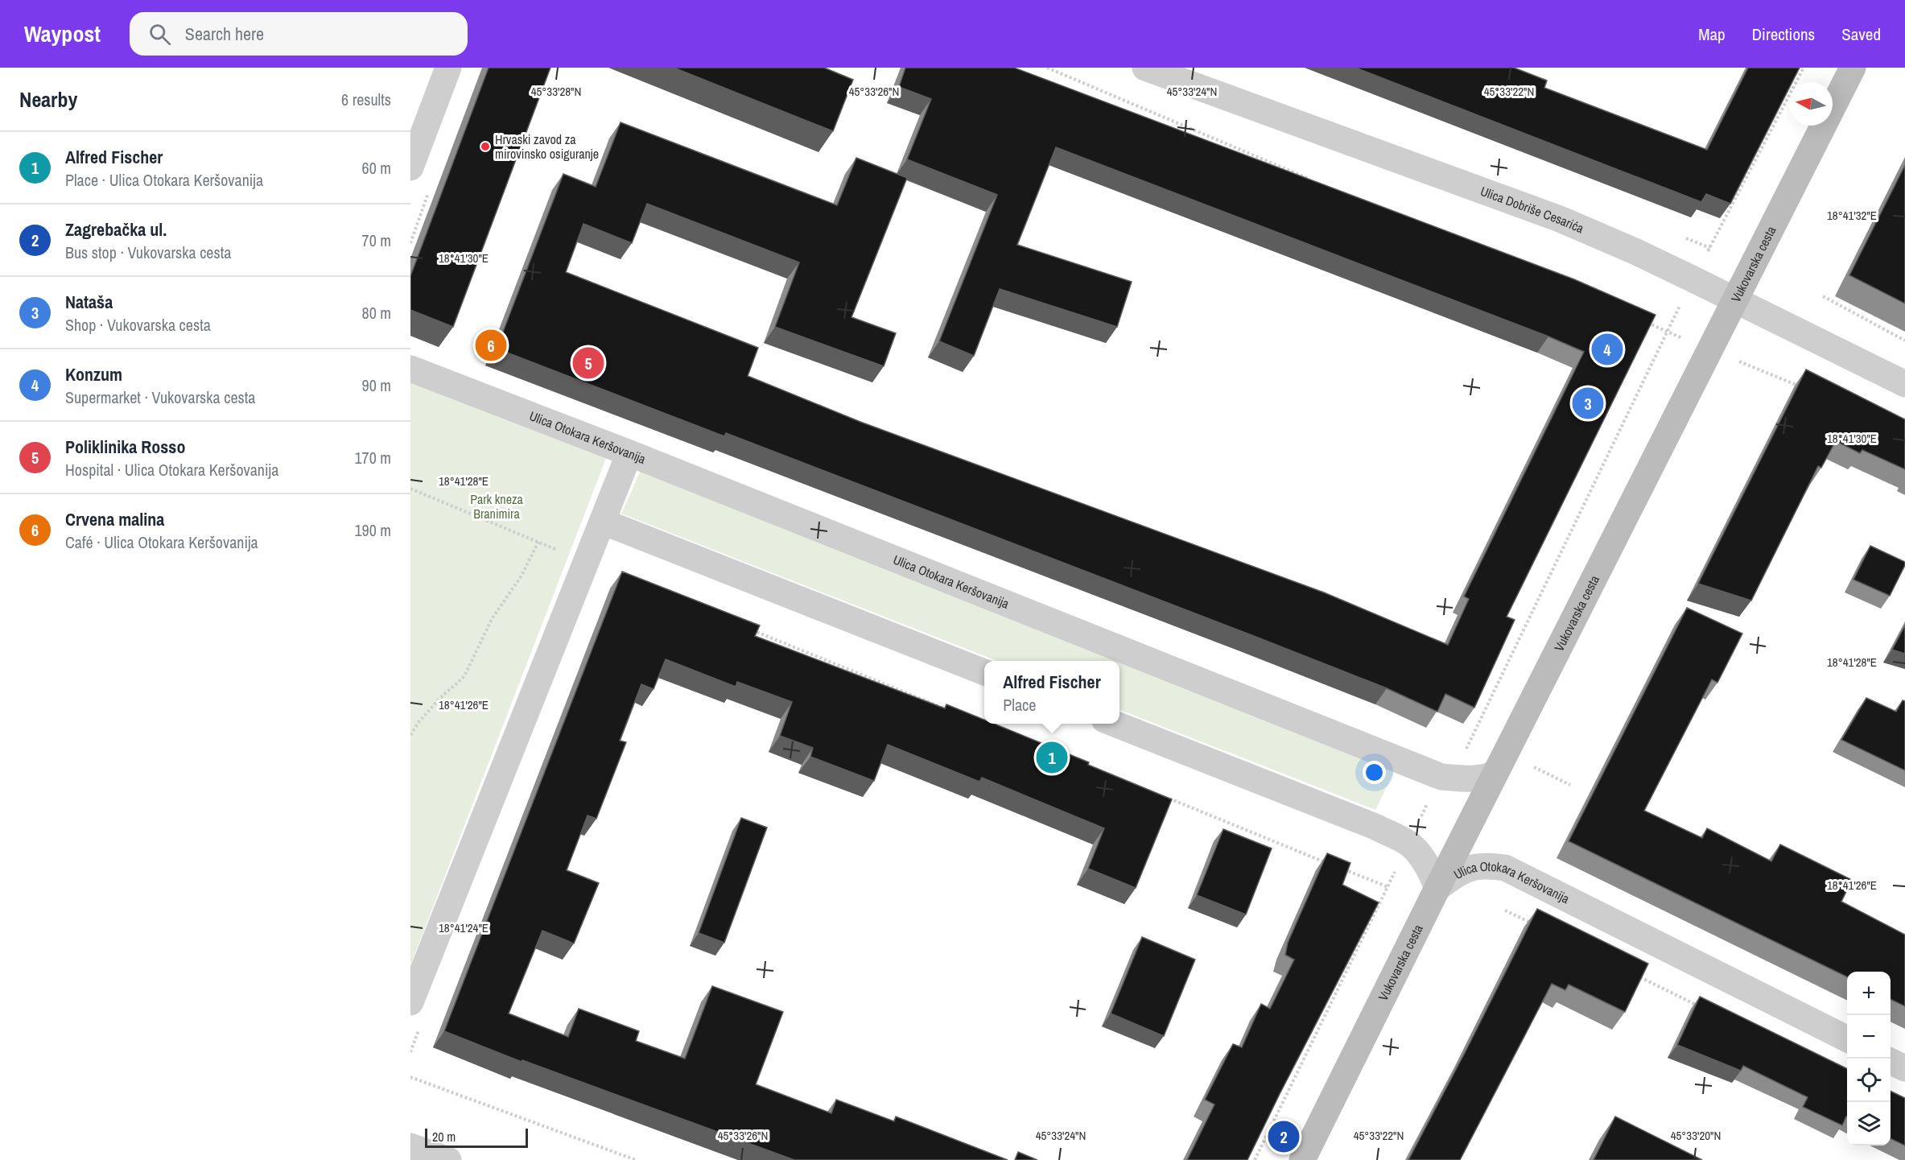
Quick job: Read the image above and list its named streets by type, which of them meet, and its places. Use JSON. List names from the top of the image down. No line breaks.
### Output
{"streets":{"main road":["Vukovarska cesta"],"street":["Ulica Dobriše Cesarića","Ulica Otokara Keršovanija"]},"crossings":[["Ulica Dobriše Cesarića","Vukovarska cesta"],["Vukovarska cesta","Ulica Otokara Keršovanija"]],"parks":["Park kneza Branimira"],"places":["Hrvaski zavod za mirovinsko osiguranje"],"scale_bar":"20 m","north":"left","page":{"header":"Waypost","search":"Search here","nav":["Map","Directions","Saved"],"heading":["Nearby","6 results"],"list":[{"mark":"1","name":"Alfred Fischer","note":"Place · Ulica Otokara Keršovanija","value":"60 m"},{"mark":"2","name":"Zagrebačka ul.","note":"Bus stop · Vukovarska cesta","value":"70 m"},{"mark":"3","name":"Nataša","note":"Shop · Vukovarska cesta","value":"80 m"},{"mark":"4","name":"Konzum","note":"Supermarket · Vukovarska cesta","value":"90 m"},{"mark":"5","name":"Poliklinika Rosso","note":"Hospital · Ulica Otokara Keršovanija","value":"170 m"},{"mark":"6","name":"Crvena malina","note":"Café · Ulica Otokara Keršovanija","value":"190 m"}],"pins":["6","4","5","3","1","2"],"popup":["Alfred Fischer","Place"],"map_buttons":["+","−"],"scale":"20 m"},"coordinates":["45°33'28\"N","45°33'26\"N","45°33'24\"N","45°33'22\"N","18°41'32\"E","18°41'30\"E","18°41'28\"E","18°41'26\"E","18°41'24\"E","45°33'20\"N"]}
